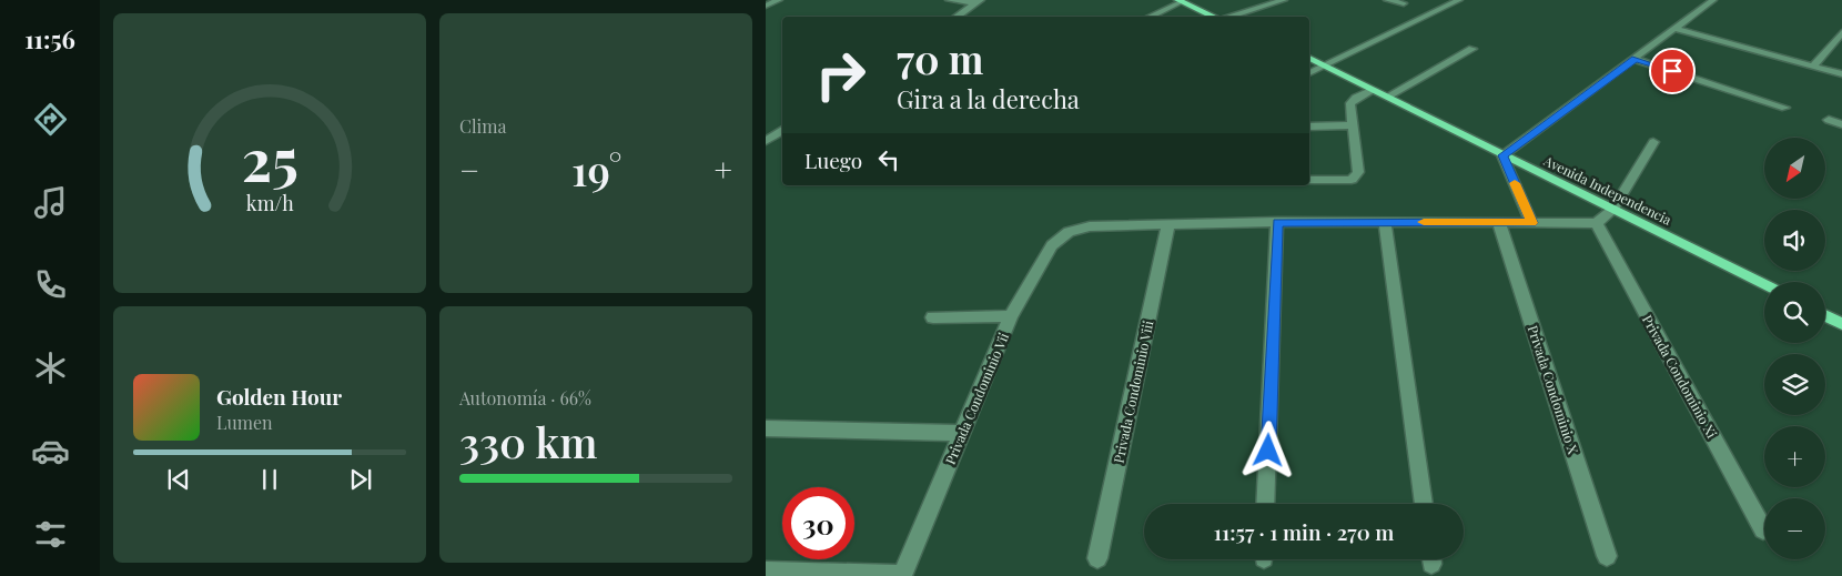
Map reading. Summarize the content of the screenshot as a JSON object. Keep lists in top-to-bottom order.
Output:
{
  "streets": {
    "main road": ["Avenida Independencia"],
    "street": [
      "Privada Condominio Xi",
      "Privada Condominio X",
      "Privada Condominio Viii",
      "Privada Condominio Vii"
    ]
  },
  "crossings": [
    ["Privada Condominio Viii", "Privada Condominio Vii"]
  ],
  "north": "bottom left",
  "page": {
    "tabs": "11:56",
    "tile": [
      "Clima",
      ["Autonomía · 66%", "330 km"]
    ],
    "turn": ["70 m", "Gira a la derecha"],
    "then": "Luego",
    "map_buttons": ["+", "−"],
    "heat": ["−", "19°", "+"],
    "song": ["Golden Hour", "Lumen"],
    "limit": "30",
    "trip": "11:57 · 1 min · 270 m",
    "gauge": ["25", "km/h"]
  }
}
